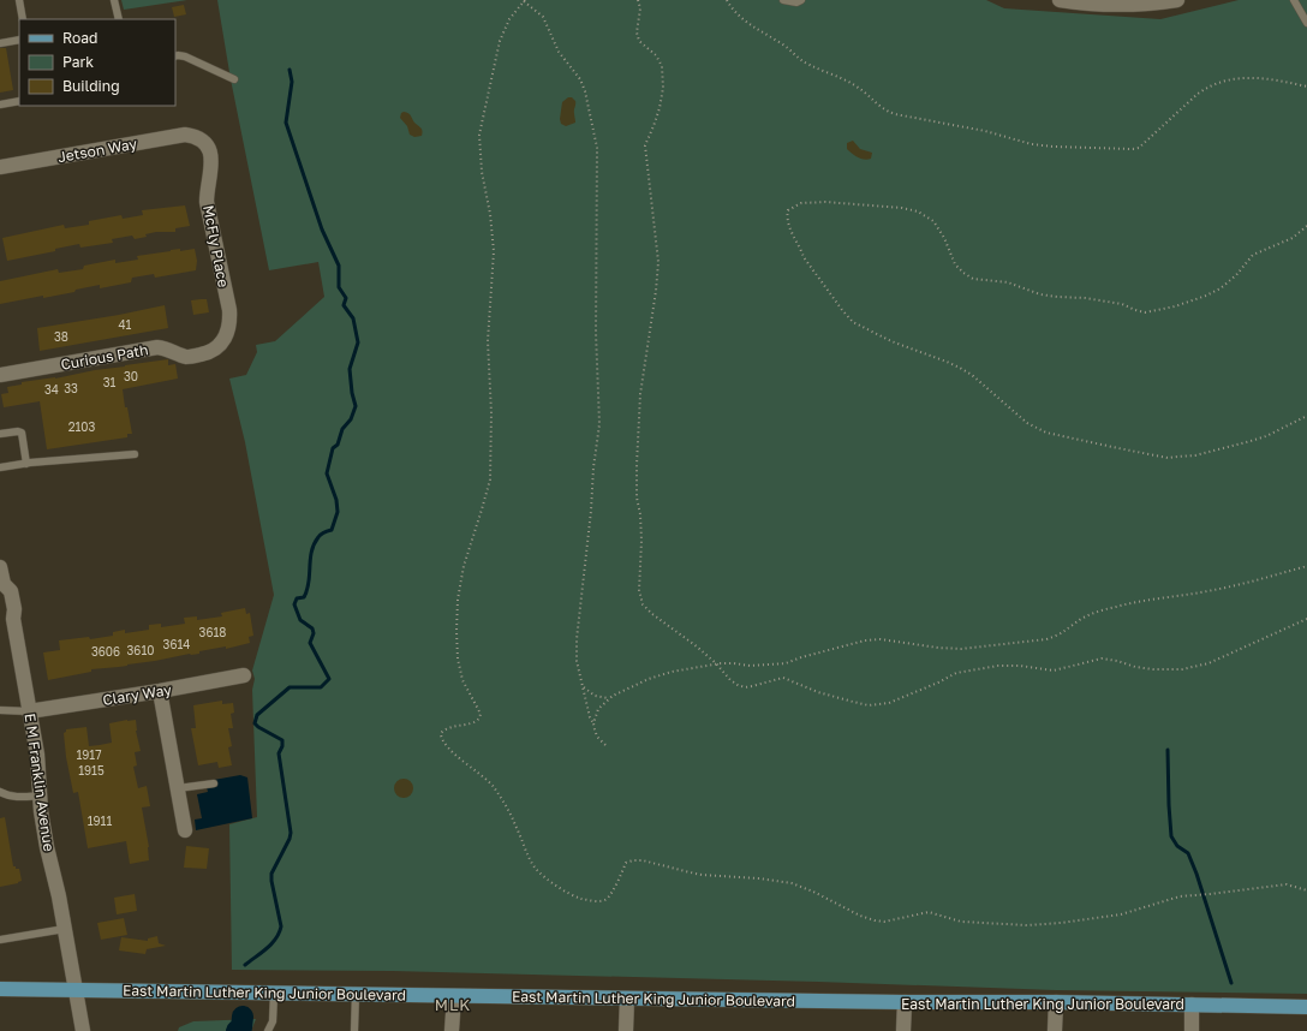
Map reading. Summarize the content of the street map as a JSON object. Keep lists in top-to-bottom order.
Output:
{
  "streets": {
    "main road": ["East Martin Luther King Junior Boulevard"],
    "street": [
      "Jetson Way",
      "McFly Place",
      "Curious Path",
      "Clary Way",
      "E M Franklin Avenue"
    ]
  },
  "crossings": [
    ["Jetson Way", "McFly Place"],
    ["McFly Place", "Curious Path"],
    ["Clary Way", "E M Franklin Avenue"],
    ["E M Franklin Avenue", "East Martin Luther King Junior Boulevard"]
  ],
  "districts": ["MLK"],
  "house_numbers": [
    "41",
    "38",
    "30",
    "31",
    "33",
    "34",
    "2103",
    "3618",
    "3614",
    "3610",
    "3606",
    "1917",
    "1915",
    "1911"
  ],
  "legend": ["Road", "Park", "Building"]
}
